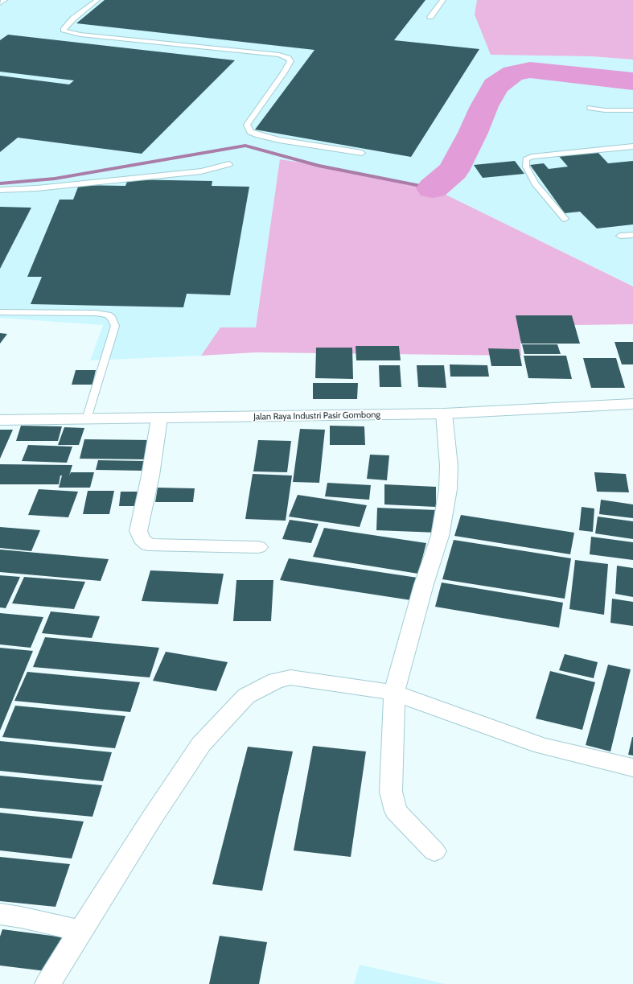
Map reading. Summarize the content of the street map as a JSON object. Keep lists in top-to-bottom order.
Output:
{
  "streets": {
    "street": ["Jalan Raya Industri Pasir Gombong"]
  }
}
